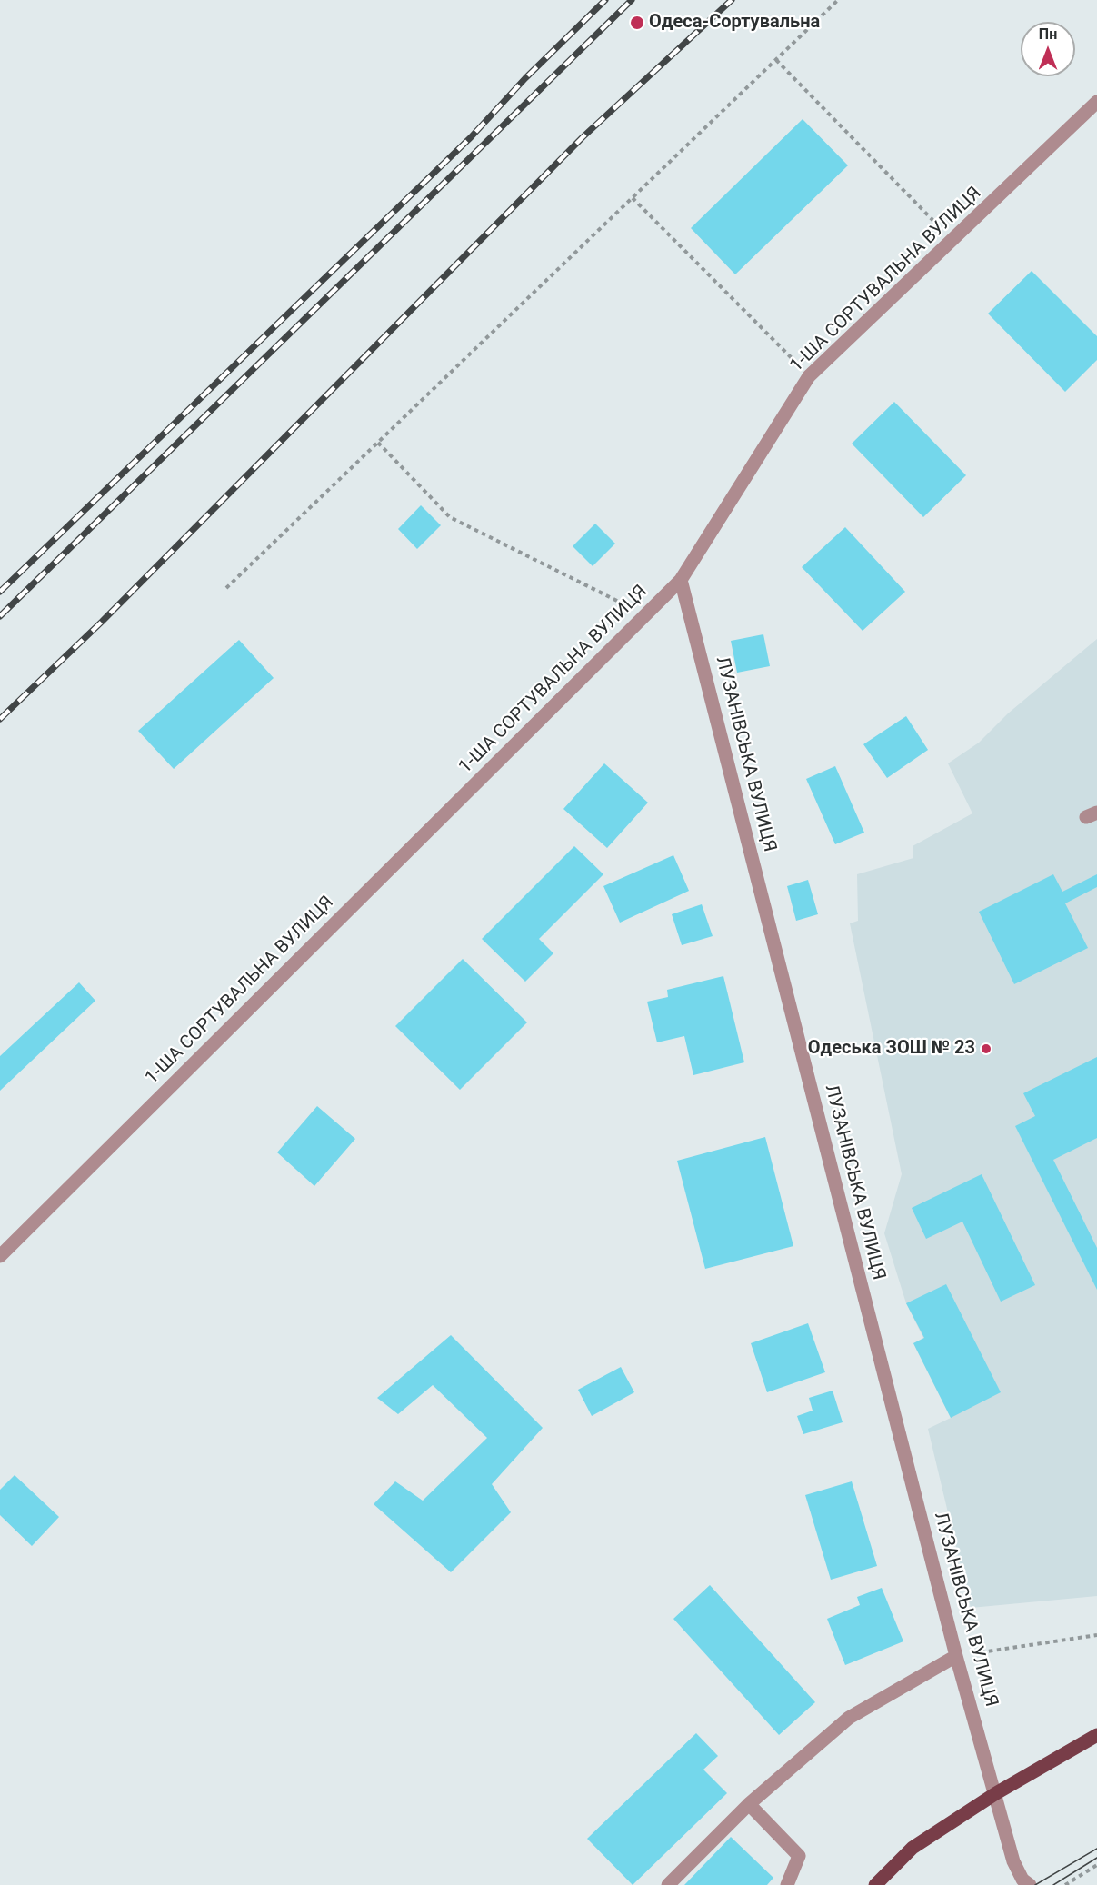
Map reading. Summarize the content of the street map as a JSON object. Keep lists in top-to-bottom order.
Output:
{
  "streets": {
    "street": ["1-ША СОРТУВАЛЬНА ВУЛИЦЯ", "ЛУЗАНІВСЬКА ВУЛИЦЯ"]
  },
  "crossings": [
    ["1-ША СОРТУВАЛЬНА ВУЛИЦЯ", "ЛУЗАНІВСЬКА ВУЛИЦЯ"]
  ],
  "places": ["Одеса-Сортувальна", "Одеська ЗОШ № 23"],
  "north": "top"
}
